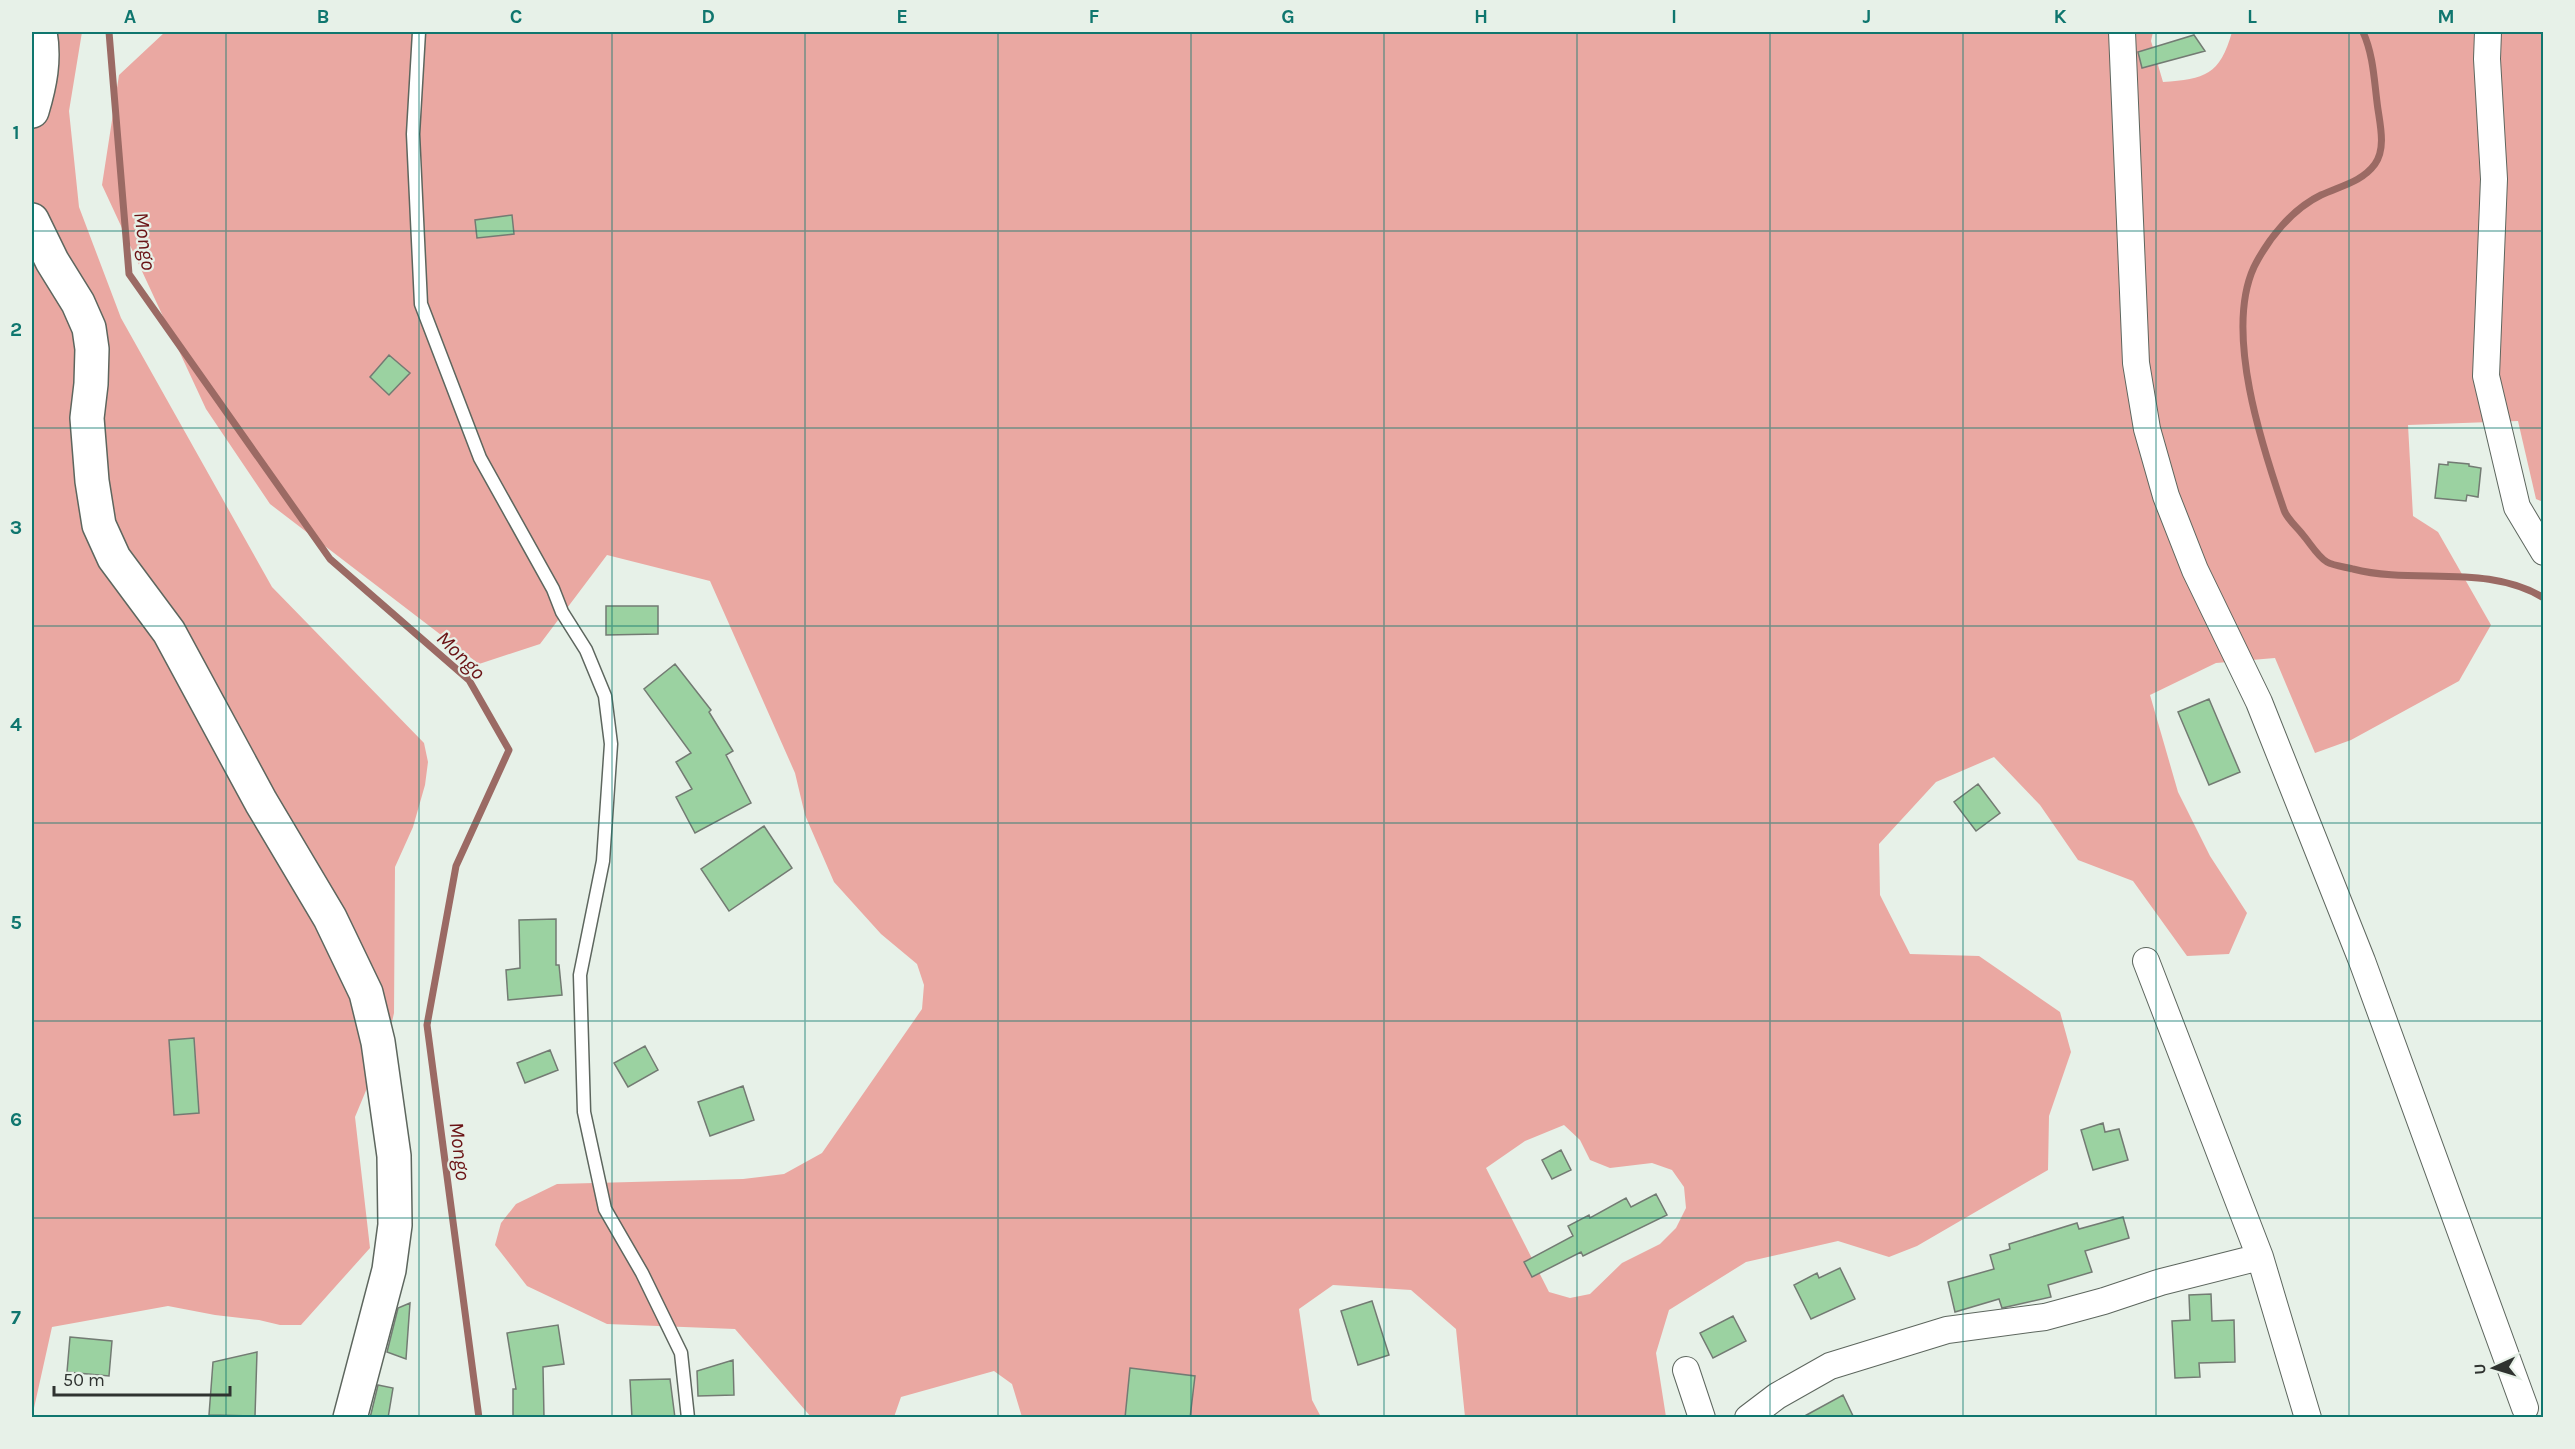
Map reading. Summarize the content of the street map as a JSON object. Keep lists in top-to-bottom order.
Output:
{
  "water": ["Mongo"],
  "scale_bar": "50 m",
  "north": "left",
  "grid": {
    "columns": [
      "A",
      "B",
      "C",
      "D",
      "E",
      "F",
      "G",
      "H",
      "I",
      "J",
      "K",
      "L",
      "M"
    ],
    "rows": [
      "1",
      "2",
      "3",
      "4",
      "5",
      "6",
      "7"
    ]
  }
}
